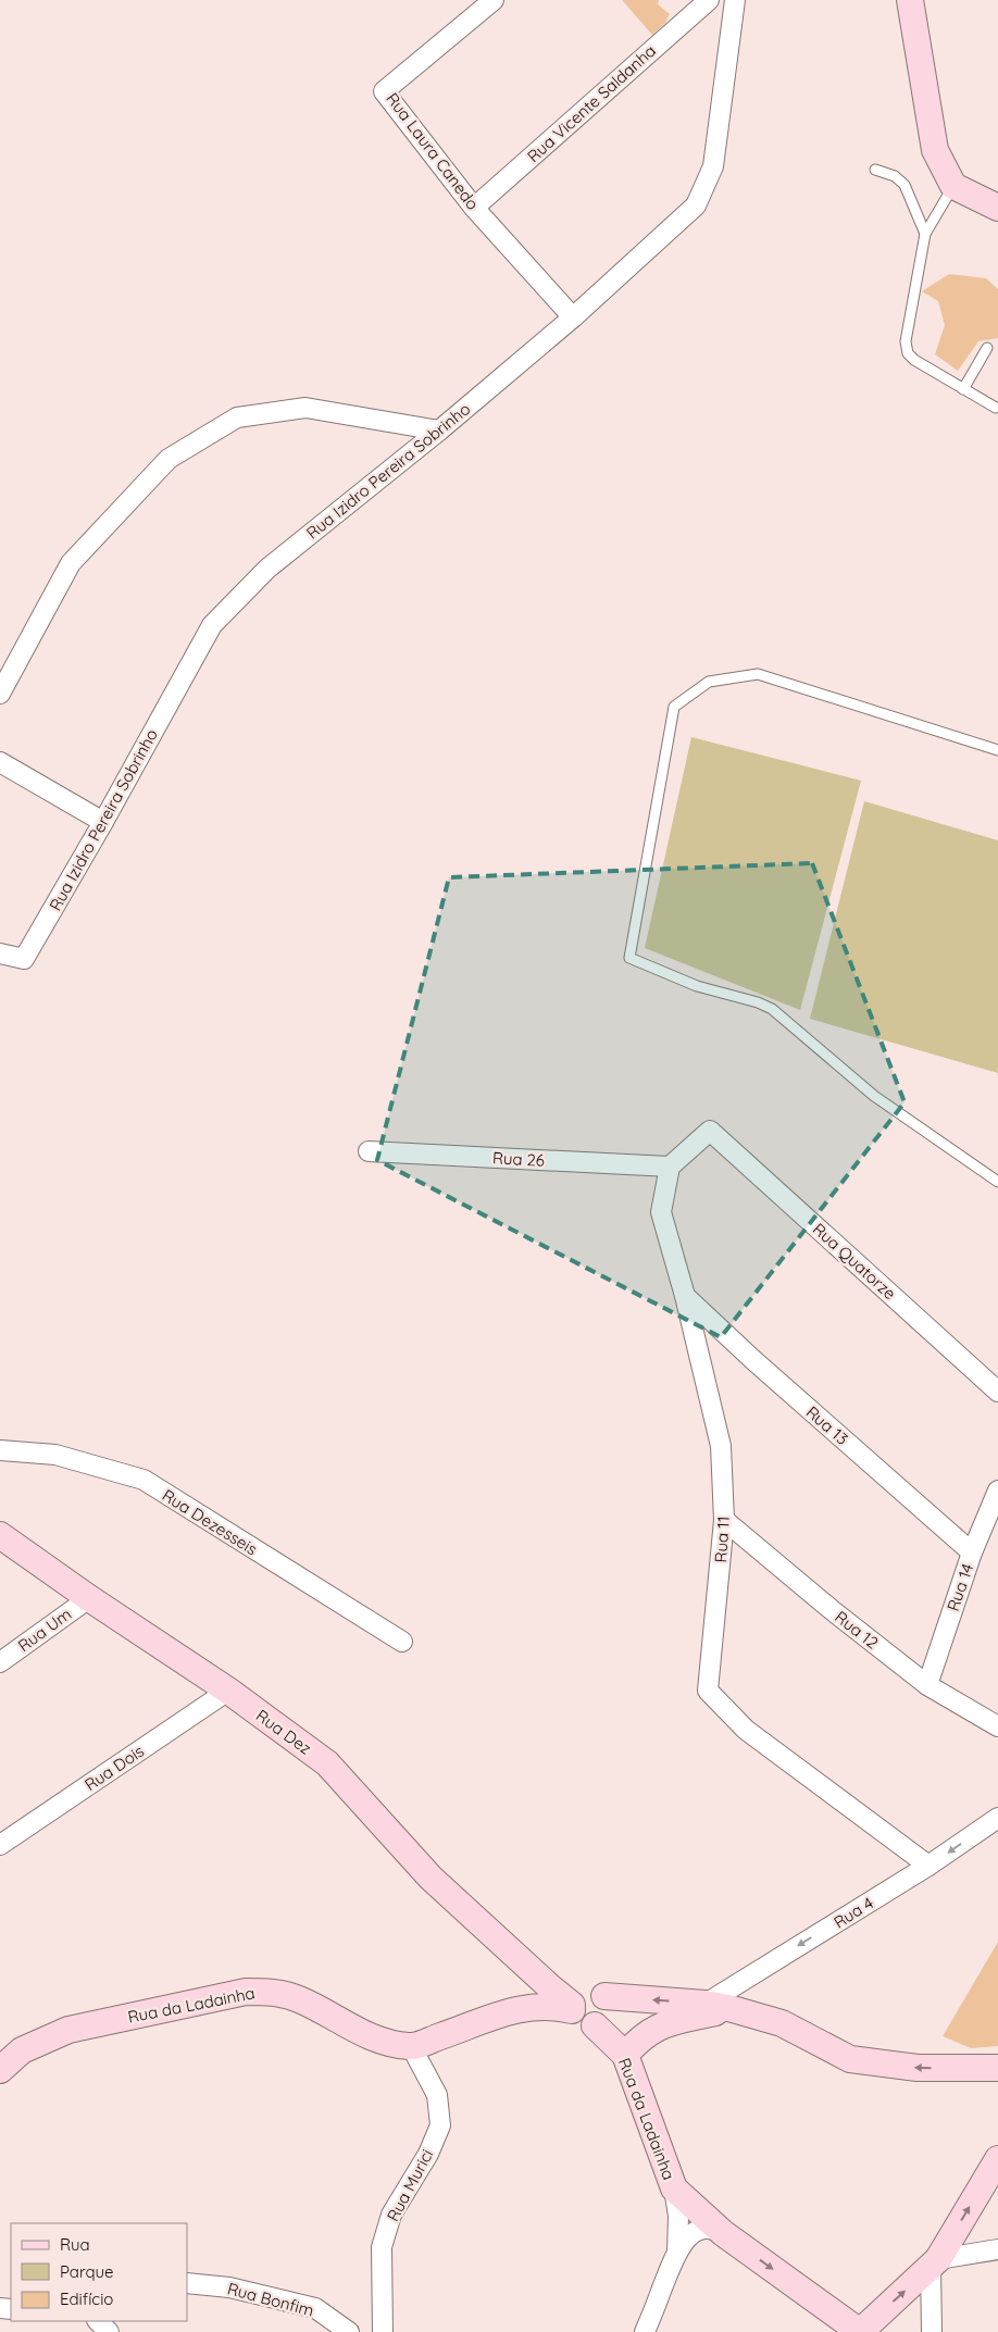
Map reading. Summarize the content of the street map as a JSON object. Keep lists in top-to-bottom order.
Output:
{
  "streets": {
    "street": [
      "Rua Vicente Saldanha",
      "Rua Laura Canedo",
      "Rua Izidro Pereira Sobrinho",
      "Rua 26",
      "Rua Quatorze",
      "Rua 13",
      "Rua Dezesseis",
      "Rua 11",
      "Rua 14",
      "Rua Um",
      "Rua 12",
      "Rua Dez",
      "Rua Dois",
      "Rua 4",
      "Rua da Ladainha",
      "Rua Murici",
      "Rua Bonfim"
    ]
  },
  "crossings": [
    ["Rua Vicente Saldanha", "Rua Laura Canedo"],
    ["Rua Laura Canedo", "Rua Izidro Pereira Sobrinho"],
    ["Rua 26", "Rua Quatorze"],
    ["Rua 26", "Rua 11"],
    ["Rua Quatorze", "Rua 11"],
    ["Rua 13", "Rua 11"],
    ["Rua 13", "Rua 14"],
    ["Rua 11", "Rua 12"],
    ["Rua 11", "Rua 4"],
    ["Rua 14", "Rua 12"],
    ["Rua Um", "Rua Dez"],
    ["Rua Dez", "Rua Dois"],
    ["Rua Dez", "Rua da Ladainha"],
    ["Rua da Ladainha", "Rua Murici"]
  ],
  "one_way": ["Rua 4"],
  "legend": ["Rua", "Parque", "Edifício"]
}
